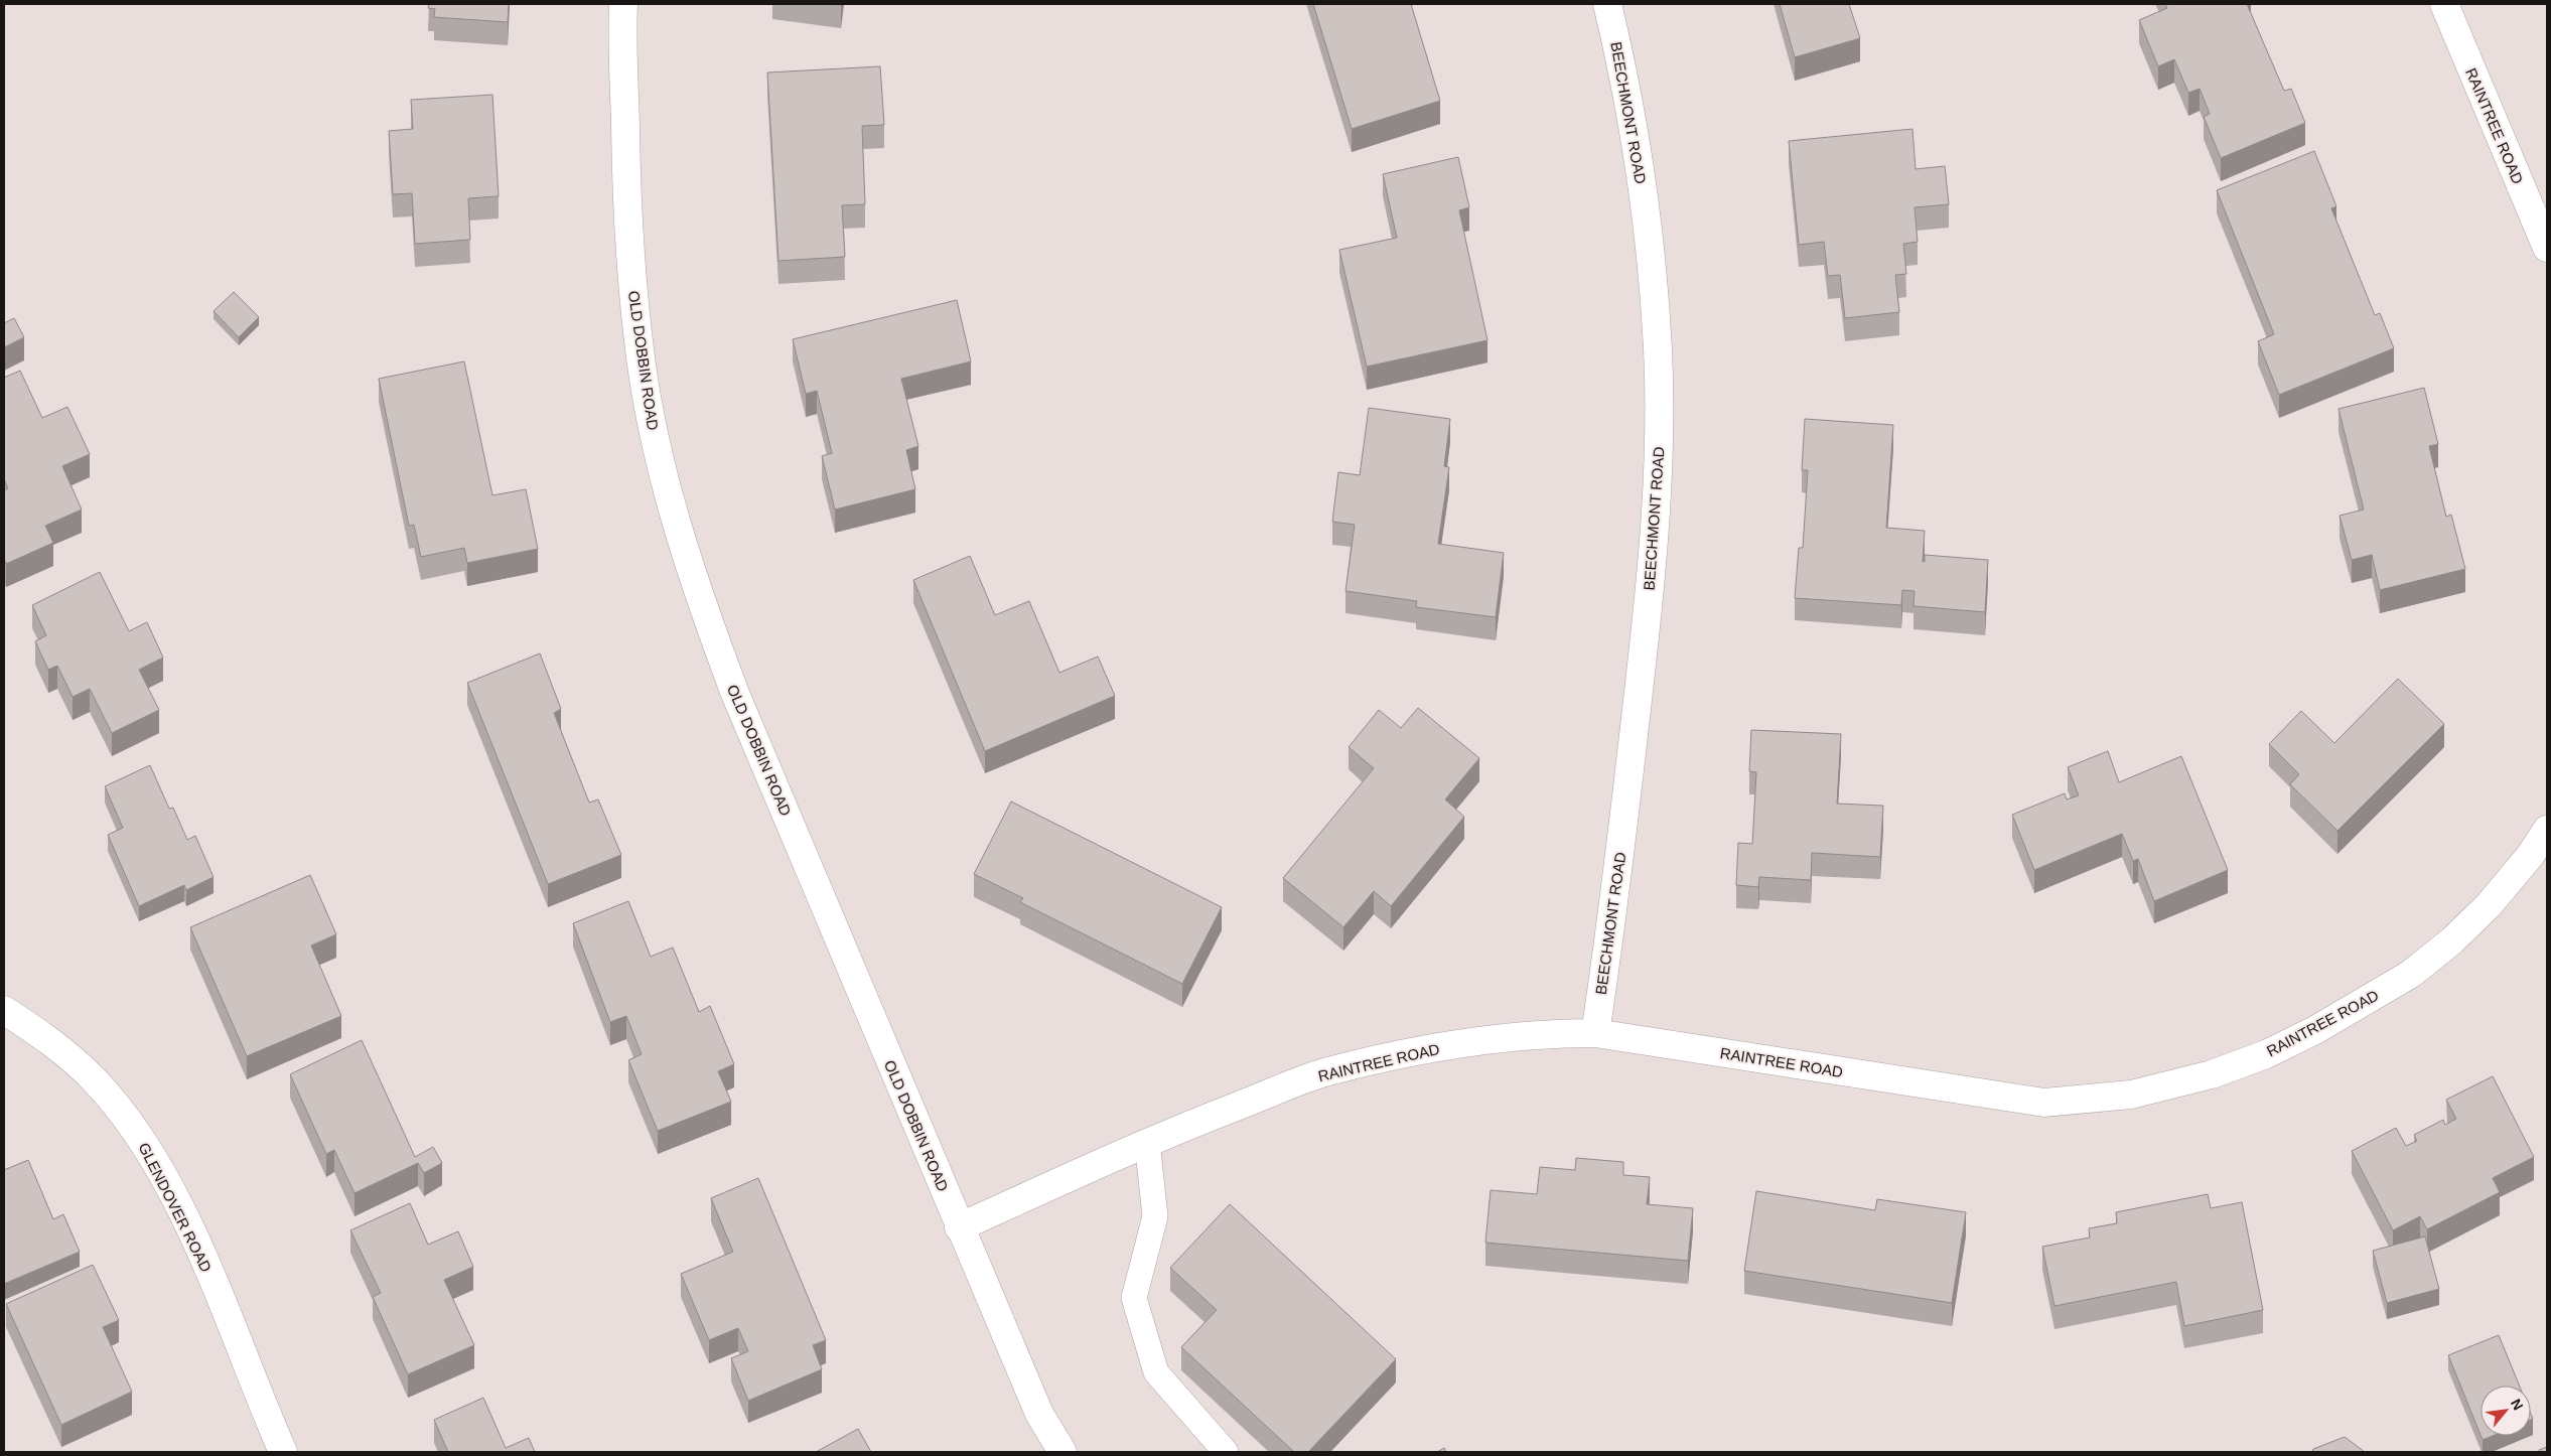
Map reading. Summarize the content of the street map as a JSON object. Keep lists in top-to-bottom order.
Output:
{
  "streets": {
    "street": [
      "BEECHMONT ROAD",
      "RAINTREE ROAD",
      "OLD DOBBIN ROAD",
      "GLENDOVER ROAD"
    ]
  },
  "crossings": [
    ["BEECHMONT ROAD", "RAINTREE ROAD"],
    ["RAINTREE ROAD", "OLD DOBBIN ROAD"]
  ],
  "north": "top right"
}
